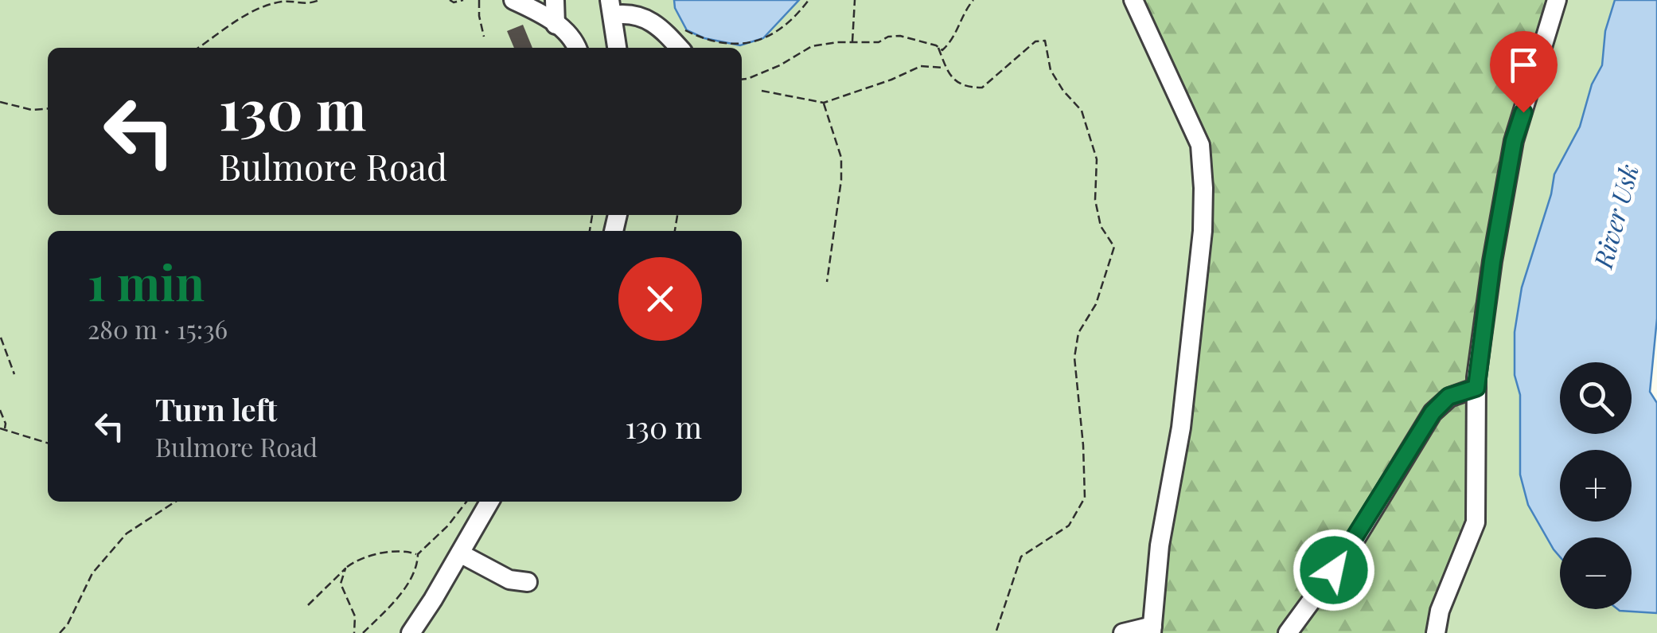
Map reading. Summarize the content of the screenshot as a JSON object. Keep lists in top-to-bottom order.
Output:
{
  "water": ["River Usk"],
  "page": {
    "turn": ["130 m", "Bulmore Road"],
    "heading": ["1 min", "280 m · 15:36"],
    "map_buttons": ["+", "−"],
    "list": [
      {
        "name": "Turn left",
        "note": "Bulmore Road",
        "value": "130 m"
      }
    ]
  }
}
